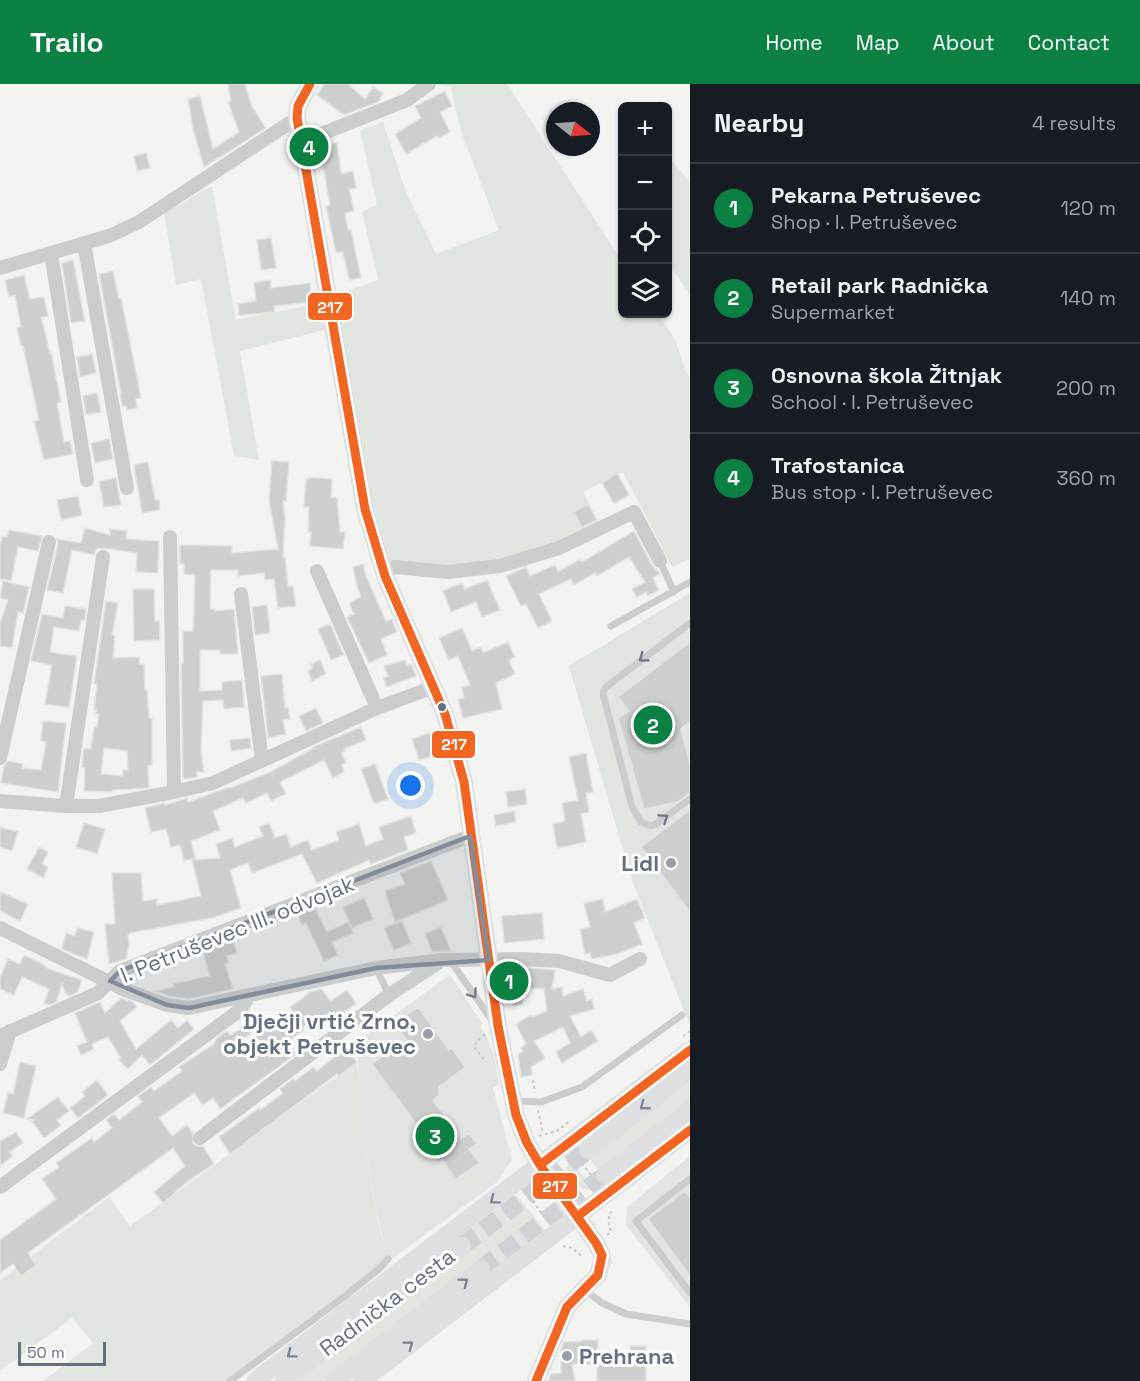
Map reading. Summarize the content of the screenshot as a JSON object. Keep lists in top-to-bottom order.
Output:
{
  "streets": {
    "main road": ["Radnička cesta"],
    "street": ["I. Petruševec III. odvojak"]
  },
  "places": ["Lidl", "Dječji vrtić Zrno, objekt Petruševec", "Prehrana"],
  "lines": ["transit line 217"],
  "scale_bar": "50 m",
  "north": "right",
  "page": {
    "header": "Trailo",
    "nav": [
      "Home",
      "Map",
      "About",
      "Contact"
    ],
    "heading": ["Nearby", "4 results"],
    "map_buttons": ["+", "−"],
    "pins": [
      "4",
      "2",
      "1",
      "3"
    ],
    "list": [
      {
        "mark": "1",
        "name": "Pekarna Petruševec",
        "note": "Shop · I. Petruševec",
        "value": "120 m"
      },
      {
        "mark": "2",
        "name": "Retail park Radnička",
        "note": "Supermarket",
        "value": "140 m"
      },
      {
        "mark": "3",
        "name": "Osnovna škola Žitnjak",
        "note": "School · I. Petruševec",
        "value": "200 m"
      },
      {
        "mark": "4",
        "name": "Trafostanica",
        "note": "Bus stop · I. Petruševec",
        "value": "360 m"
      }
    ],
    "scale": "50 m"
  }
}
